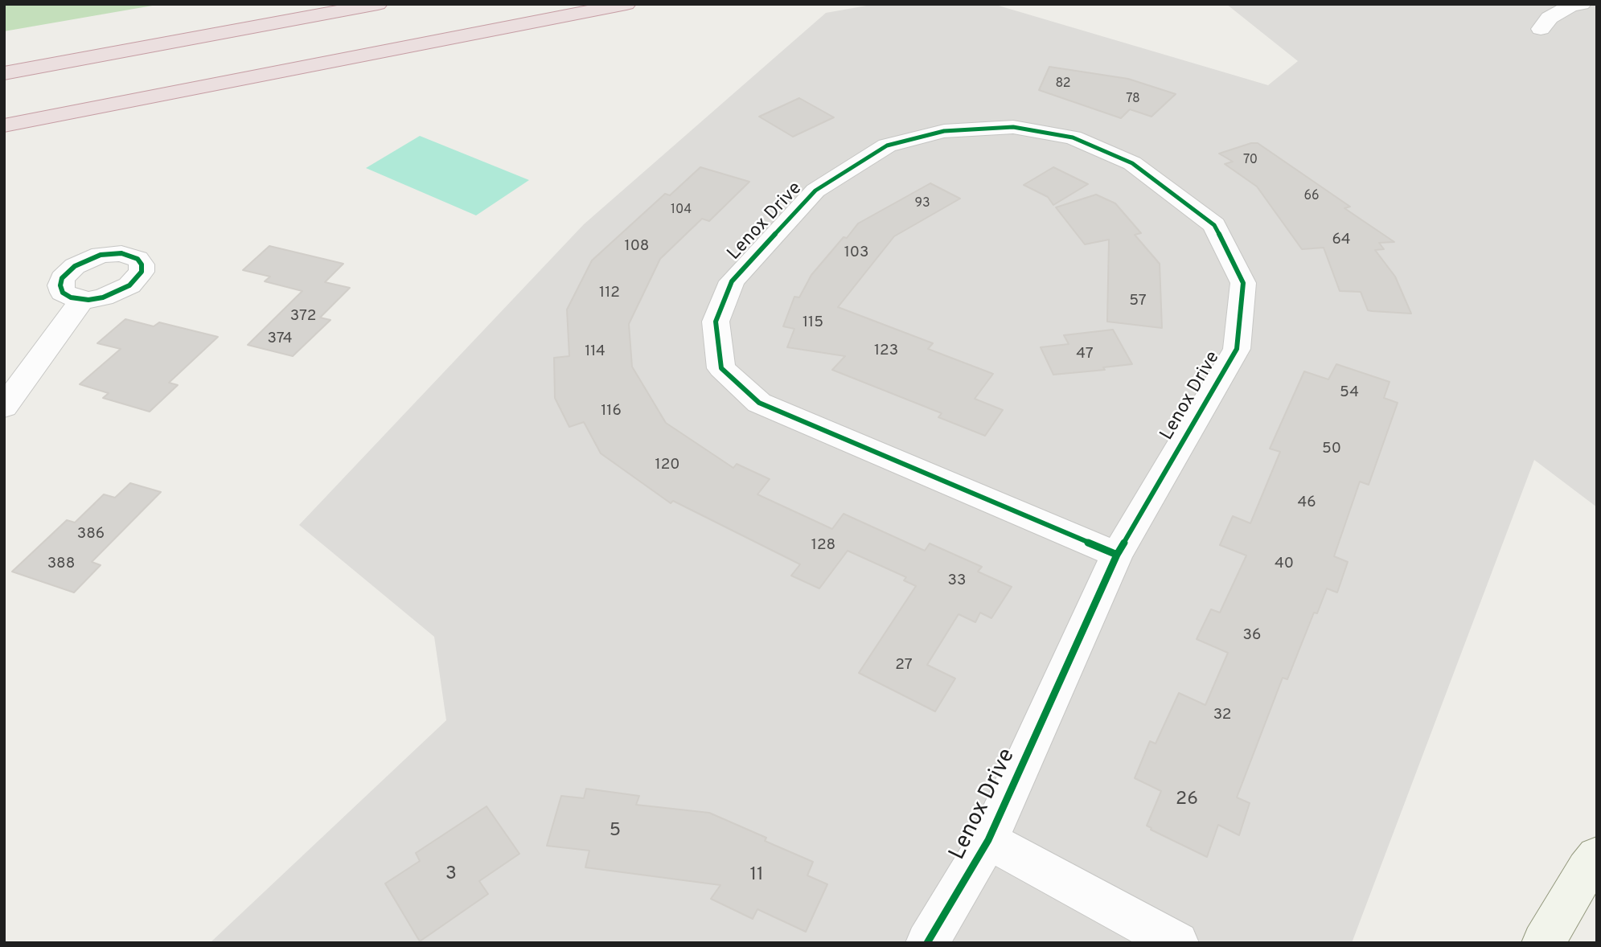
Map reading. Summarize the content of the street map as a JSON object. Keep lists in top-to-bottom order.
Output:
{
  "streets": {
    "street": ["Lenox Drive"]
  },
  "house_numbers": [
    "82",
    "78",
    "70",
    "66",
    "93",
    "104",
    "64",
    "108",
    "103",
    "112",
    "57",
    "372",
    "115",
    "374",
    "123",
    "114",
    "47",
    "54",
    "116",
    "50",
    "120",
    "46",
    "386",
    "128",
    "388",
    "40",
    "33",
    "36",
    "27",
    "32",
    "26",
    "5",
    "3",
    "11"
  ]
}
